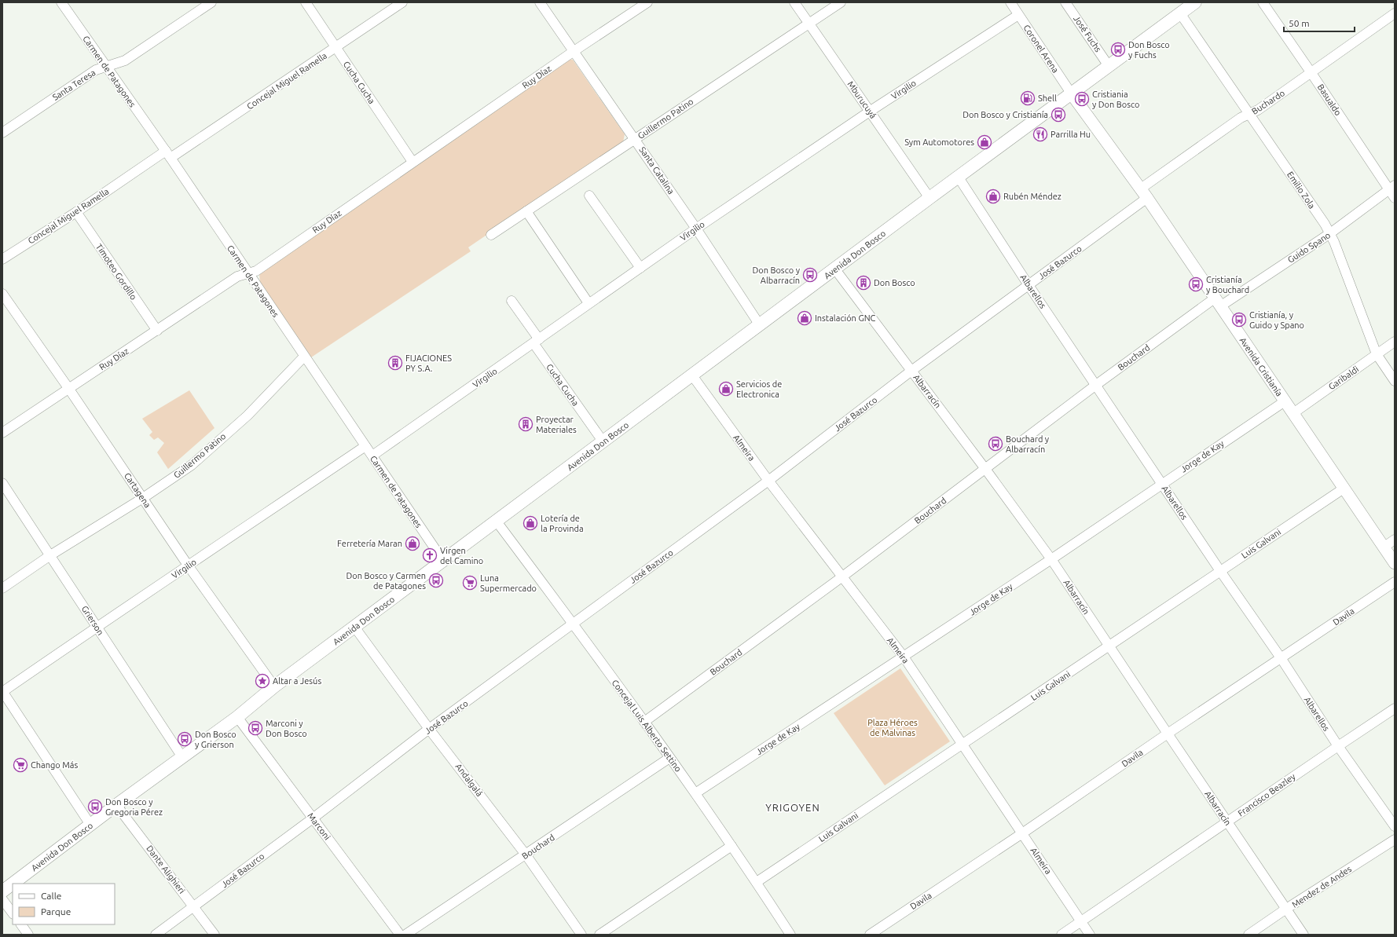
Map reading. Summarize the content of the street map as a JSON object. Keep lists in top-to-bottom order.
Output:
{
  "streets": {
    "main road": ["Avenida Don Bosco"],
    "street": [
      "José Fuchs",
      "Coronel Arena",
      "Carmen de Patagones",
      "Ruy Díaz",
      "Concejal Miguel Ramella",
      "Cucha Cucha",
      "Santa Teresa",
      "Virgilio",
      "Mburucuyá",
      "Basualdo",
      "Buchardo",
      "Guillermo Patino",
      "Santa Catalina",
      "Emilio Zola",
      "Guido Spano",
      "José Bazurco",
      "Timoteo Gordillo",
      "Albarellos",
      "Bouchard",
      "Avenida Cristianía",
      "Garibaldi",
      "Albarracín",
      "Almeira",
      "Jorge de Kay",
      "Cartagena",
      "Luis Galvani",
      "Davila",
      "Grierson",
      "Concejal Luis Alberto Settino",
      "Andalgalá",
      "Francisco Beazley",
      "Marconi",
      "Dante Alighieri",
      "Mendez de Andes"
    ]
  },
  "crossings": [
    ["José Fuchs", "Avenida Don Bosco"],
    ["Coronel Arena", "Virgilio"],
    ["Coronel Arena", "Avenida Don Bosco"],
    ["Coronel Arena", "Avenida Cristianía"],
    ["Carmen de Patagones", "Ruy Díaz"],
    ["Carmen de Patagones", "Concejal Miguel Ramella"],
    ["Carmen de Patagones", "Santa Teresa"],
    ["Carmen de Patagones", "Virgilio"],
    ["Carmen de Patagones", "Guillermo Patino"],
    ["Carmen de Patagones", "Avenida Don Bosco"],
    ["Ruy Díaz", "Cucha Cucha"],
    ["Ruy Díaz", "Santa Catalina"],
    ["Ruy Díaz", "Timoteo Gordillo"],
    ["Ruy Díaz", "Cartagena"],
    ["Concejal Miguel Ramella", "Cucha Cucha"],
    ["Concejal Miguel Ramella", "Timoteo Gordillo"],
    ["Cucha Cucha", "Virgilio"],
    ["Cucha Cucha", "Avenida Don Bosco"],
    ["Virgilio", "Mburucuyá"],
    ["Virgilio", "Santa Catalina"],
    ["Virgilio", "Cartagena"],
    ["Virgilio", "Grierson"],
    ["Mburucuyá", "Guillermo Patino"],
    ["Mburucuyá", "Avenida Don Bosco"],
    ["Basualdo", "Buchardo"],
    ["Basualdo", "Guido Spano"],
    ["Buchardo", "Emilio Zola"],
    ["Buchardo", "José Bazurco"],
    ["Buchardo", "Avenida Cristianía"],
    ["Guillermo Patino", "Santa Catalina"],
    ["Guillermo Patino", "Cartagena"],
    ["Guillermo Patino", "Grierson"],
    ["Santa Catalina", "Avenida Don Bosco"],
    ["Emilio Zola", "Guido Spano"],
    ["Emilio Zola", "Avenida Don Bosco"],
    ["Emilio Zola", "Garibaldi"],
    ["Guido Spano", "Bouchard"],
    ["Guido Spano", "Avenida Cristianía"],
    ["Avenida Don Bosco", "Albarellos"],
    ["Avenida Don Bosco", "Avenida Cristianía"],
    ["Avenida Don Bosco", "Albarracín"],
    ["Avenida Don Bosco", "Almeira"],
    ["Avenida Don Bosco", "Cartagena"],
    ["Avenida Don Bosco", "Grierson"],
    ["Avenida Don Bosco", "Concejal Luis Alberto Settino"],
    ["Avenida Don Bosco", "Andalgalá"],
    ["Avenida Don Bosco", "Marconi"],
    ["Avenida Don Bosco", "Dante Alighieri"],
    ["José Bazurco", "Albarellos"],
    ["José Bazurco", "Avenida Cristianía"],
    ["José Bazurco", "Albarracín"],
    ["José Bazurco", "Almeira"],
    ["José Bazurco", "Concejal Luis Alberto Settino"],
    ["José Bazurco", "Andalgalá"],
    ["José Bazurco", "Marconi"],
    ["José Bazurco", "Dante Alighieri"],
    ["Albarellos", "Bouchard"],
    ["Albarellos", "Jorge de Kay"],
    ["Albarellos", "Luis Galvani"],
    ["Albarellos", "Davila"],
    ["Albarellos", "Francisco Beazley"],
    ["Bouchard", "Avenida Cristianía"],
    ["Bouchard", "Albarracín"],
    ["Bouchard", "Almeira"],
    ["Bouchard", "Concejal Luis Alberto Settino"],
    ["Bouchard", "Andalgalá"],
    ["Avenida Cristianía", "Garibaldi"],
    ["Avenida Cristianía", "Jorge de Kay"],
    ["Avenida Cristianía", "Luis Galvani"],
    ["Albarracín", "Jorge de Kay"],
    ["Albarracín", "Luis Galvani"],
    ["Albarracín", "Davila"],
    ["Albarracín", "Francisco Beazley"],
    ["Albarracín", "Mendez de Andes"],
    ["Almeira", "Jorge de Kay"],
    ["Almeira", "Luis Galvani"],
    ["Almeira", "Davila"],
    ["Almeira", "Francisco Beazley"],
    ["Jorge de Kay", "Concejal Luis Alberto Settino"],
    ["Luis Galvani", "Concejal Luis Alberto Settino"]
  ],
  "districts": ["YRIGOYEN"],
  "parks": ["Plaza Héroes de Malvinas"],
  "places": {
    "bus stop": [
      "Don Bosco y Fuchs",
      "Cristiania y Don Bosco",
      "Don Bosco y Cristianía",
      "Don Bosco y Albarracín",
      "Cristianía y Bouchard",
      "Cristianía, y Guido y Spano",
      "Bouchard y Albarracín",
      "Don Bosco y Carmen de Patagones",
      "Marconi y Don Bosco",
      "Don Bosco y Grierson",
      "Don Bosco y Gregoria Pérez"
    ],
    "fuel station": ["Shell"],
    "restaurant": ["Parrilla Hu"],
    "shop": [
      "Sym Automotores",
      "Rubén Méndez",
      "Instalación GNC",
      "Servicios de Electronica",
      "Lotería de la Provinda",
      "Ferretería Maran"
    ],
    "building": ["Don Bosco", "FIJACIONES PY S.A.", "Proyectar Materiales"],
    "church": ["Virgen del Camino"],
    "supermarket": ["Luna Supermercado", "Chango Más"],
    "place": ["Altar a Jesús"]
  },
  "legend": ["Calle", "Parque"],
  "scale_bar": "50 m"
}
